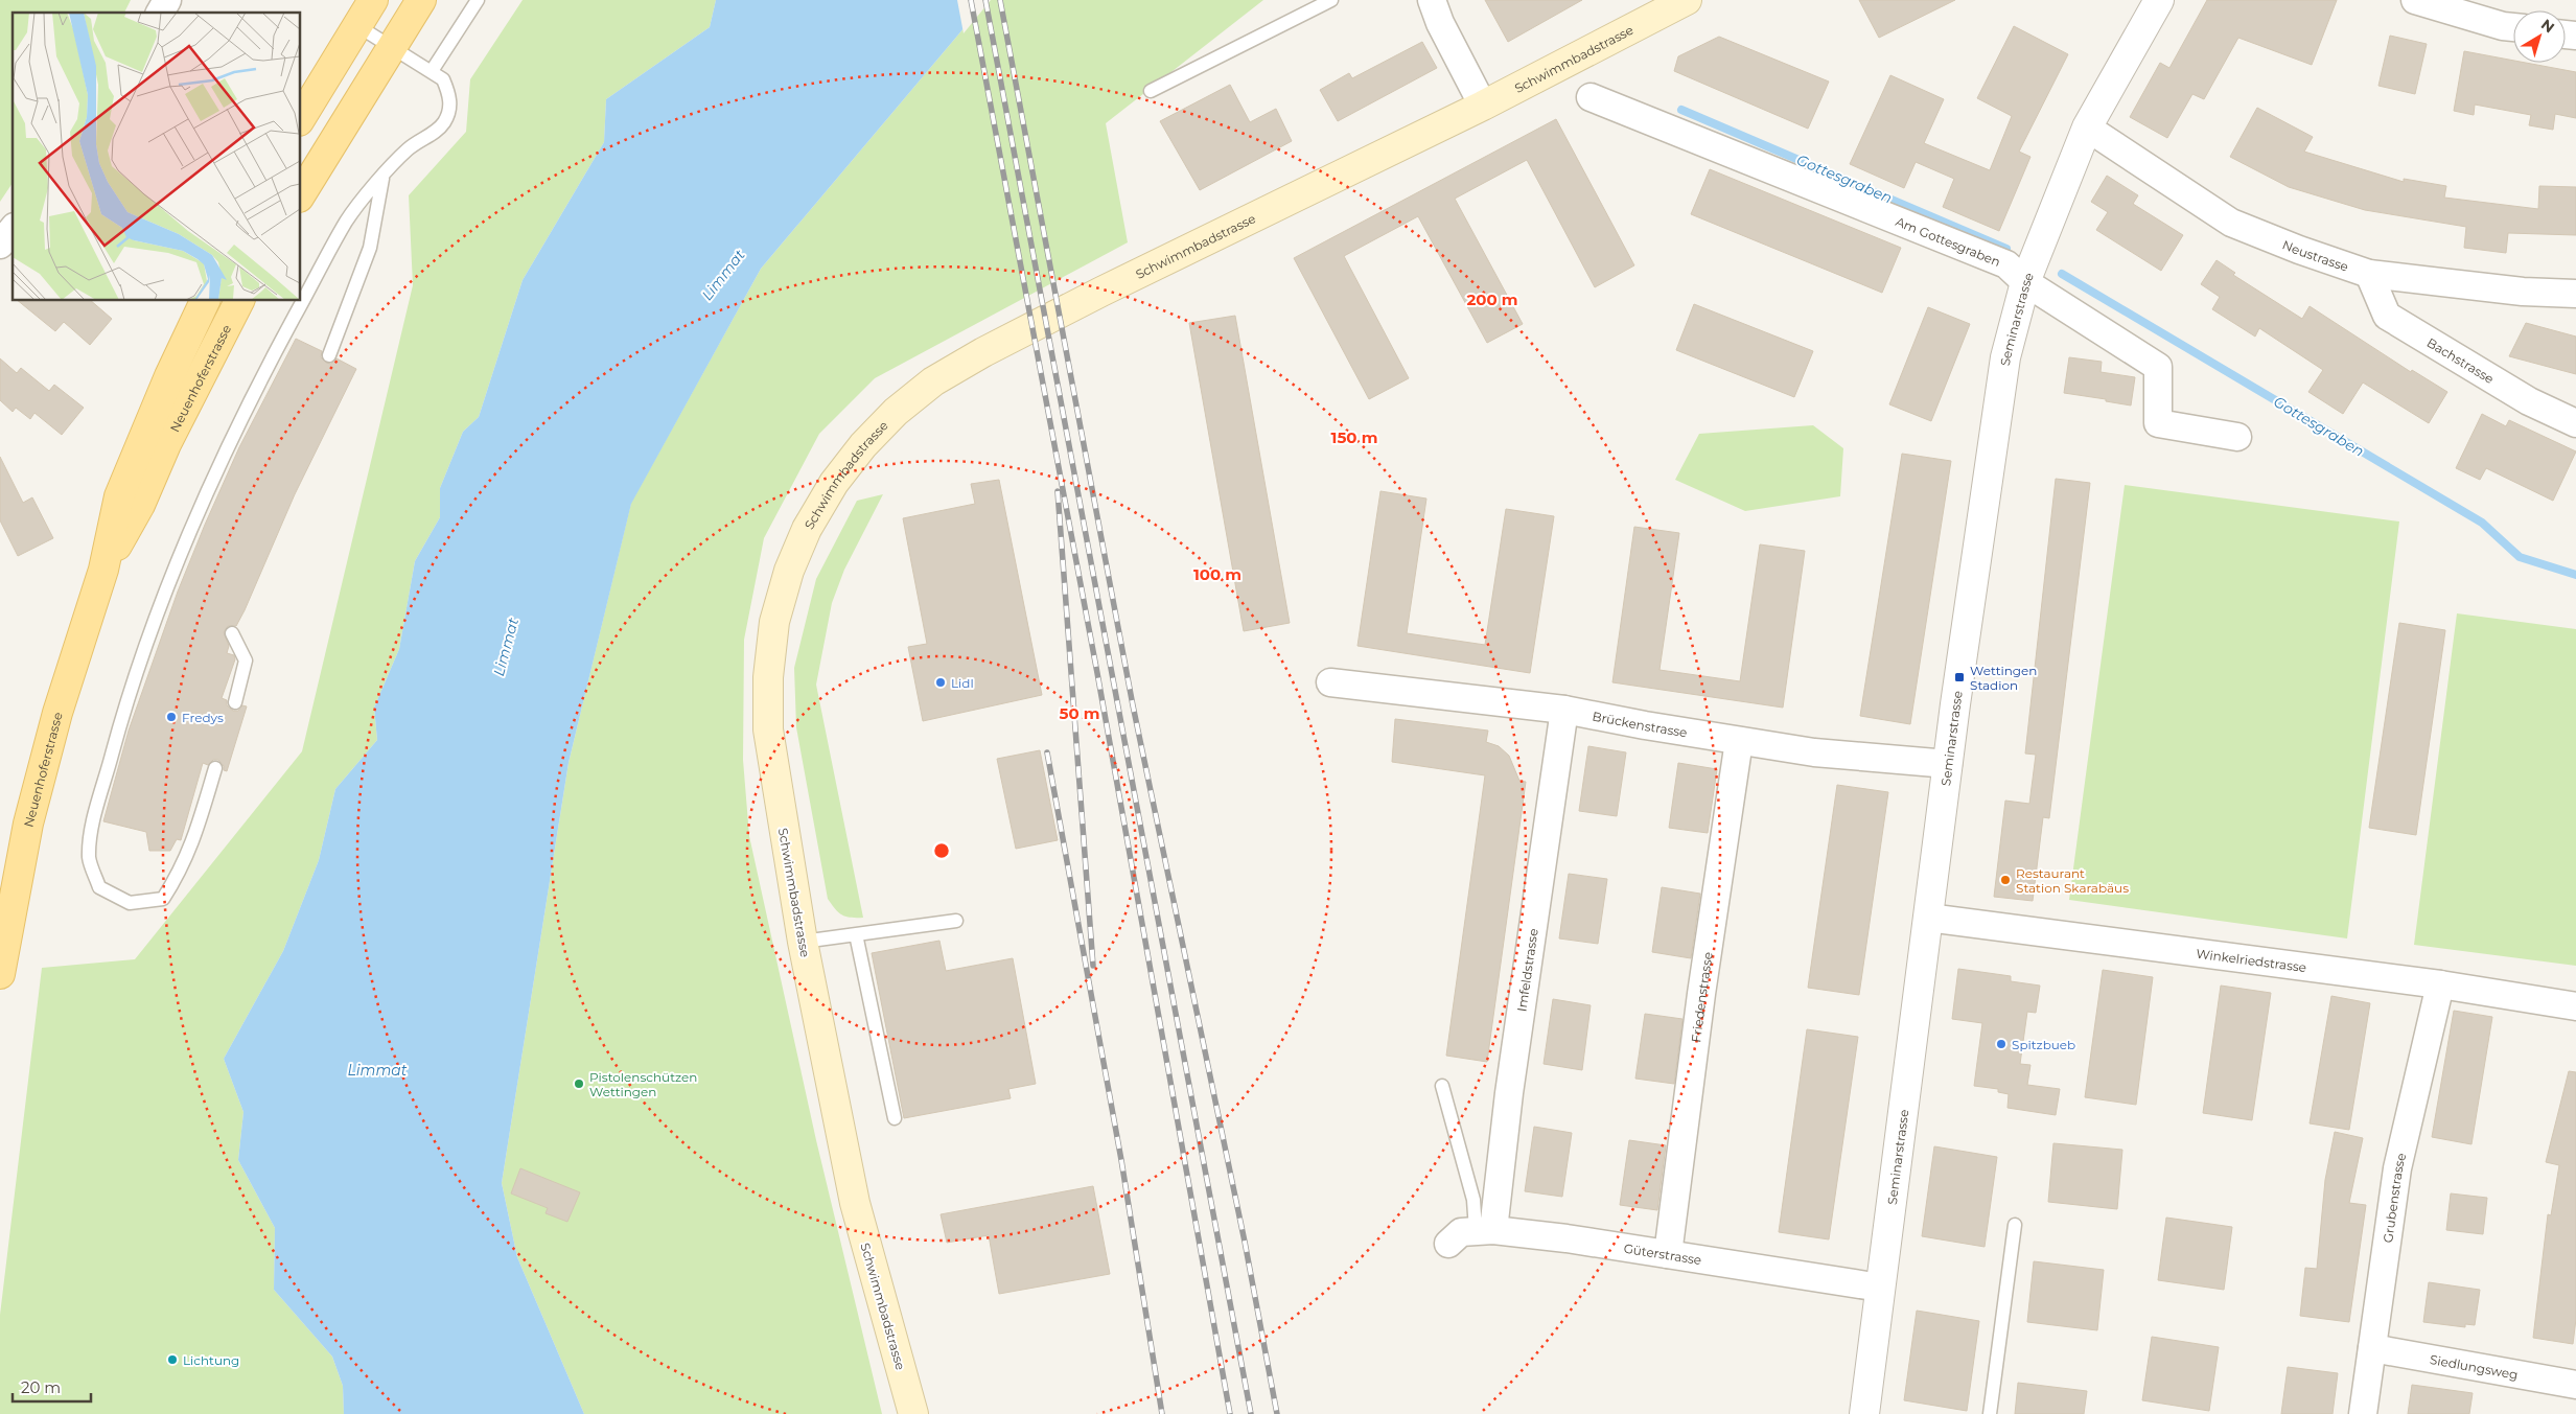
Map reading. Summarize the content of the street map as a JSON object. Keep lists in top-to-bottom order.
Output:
{
  "streets": {
    "main road": ["Schwimmbadstrasse", "Neuenhoferstrasse"],
    "street": [
      "Am Gottesgraben",
      "Neustrasse",
      "Seminarstrasse",
      "Bachstrasse",
      "Brückenstrasse",
      "Winkelriedstrasse",
      "Imfeldstrasse",
      "Friedenstrasse",
      "Grubenstrasse",
      "Güterstrasse",
      "Siedlungsweg"
    ]
  },
  "crossings": [
    ["Am Gottesgraben", "Seminarstrasse"],
    ["Neustrasse", "Seminarstrasse"],
    ["Neustrasse", "Bachstrasse"],
    ["Seminarstrasse", "Brückenstrasse"],
    ["Seminarstrasse", "Winkelriedstrasse"],
    ["Seminarstrasse", "Güterstrasse"],
    ["Brückenstrasse", "Imfeldstrasse"],
    ["Brückenstrasse", "Friedenstrasse"],
    ["Winkelriedstrasse", "Grubenstrasse"],
    ["Imfeldstrasse", "Güterstrasse"],
    ["Friedenstrasse", "Güterstrasse"],
    ["Grubenstrasse", "Siedlungsweg"]
  ],
  "water": ["Gottesgraben", "Limmat"],
  "places": {
    "transit": ["Wettingen Stadion"],
    "other": [
      "Lidl",
      "Fredys",
      "Restaurant Station Skarabäus",
      "Spitzbueb",
      "Pistolenschützen Wettingen",
      "Lichtung"
    ]
  },
  "scale_bar": "20 m",
  "north": "top right",
  "rings": [
    "200 m",
    "150 m",
    "100 m",
    "50 m"
  ]
}
